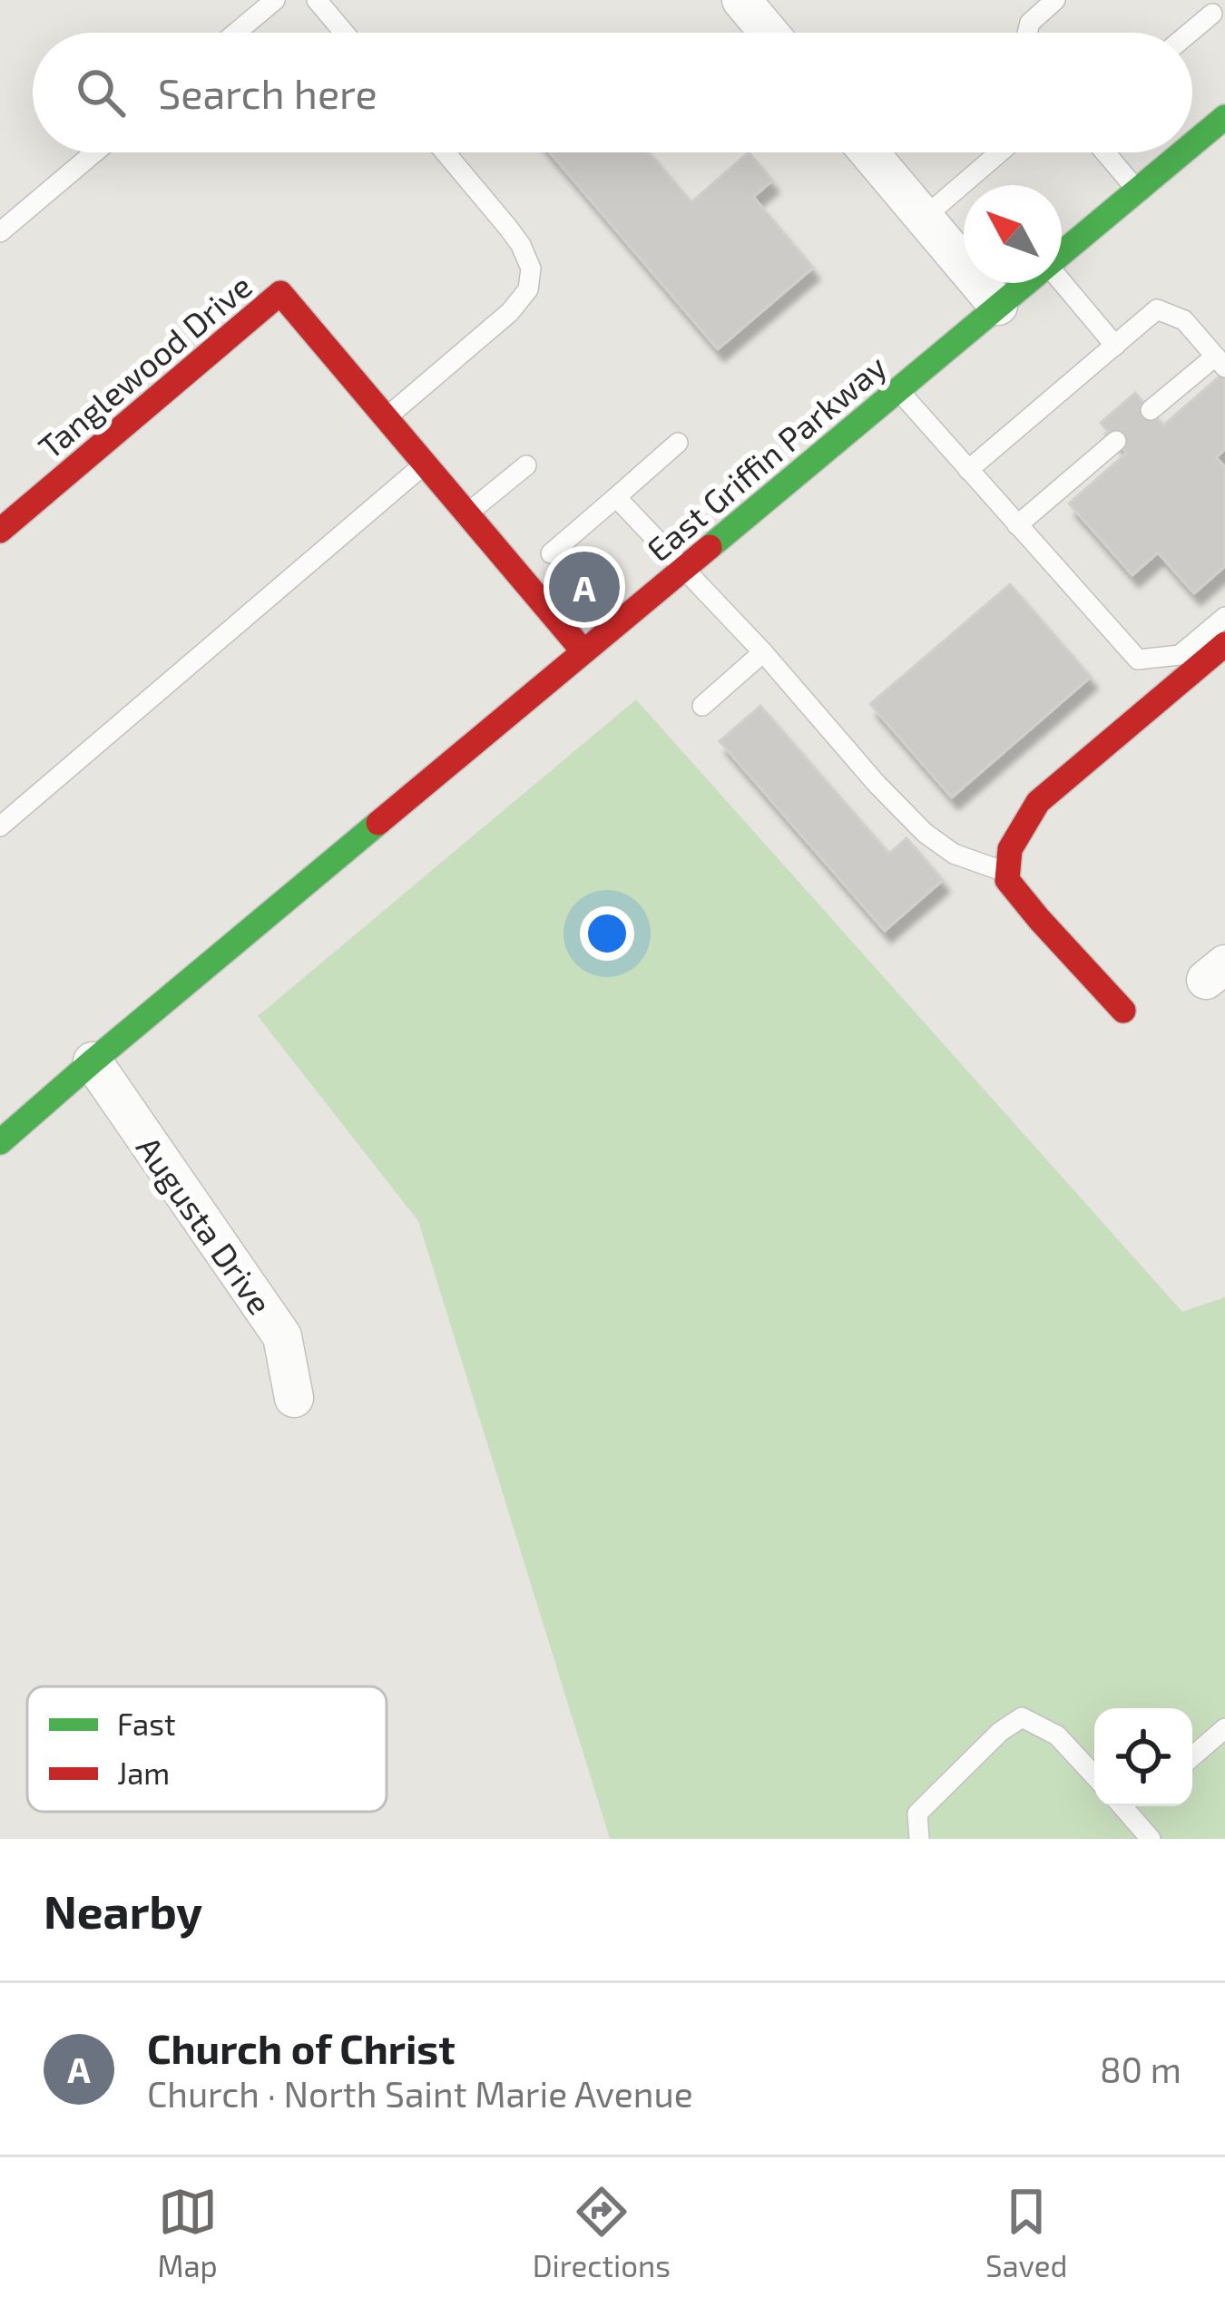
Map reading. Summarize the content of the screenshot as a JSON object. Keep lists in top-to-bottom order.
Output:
{
  "streets": {
    "main road": ["Tanglewood Drive", "East Griffin Parkway"],
    "street": ["Augusta Drive"]
  },
  "crossings": [
    ["East Griffin Parkway", "Augusta Drive"]
  ],
  "legend": ["Fast", "Jam"],
  "north": "top left",
  "page": {
    "search": "Search here",
    "pins": "A",
    "heading": "Nearby",
    "list": [
      {
        "mark": "A",
        "name": "Church of Christ",
        "note": "Church · North Saint Marie Avenue",
        "value": "80 m"
      }
    ],
    "nav": ["Map", "Directions", "Saved"]
  }
}
